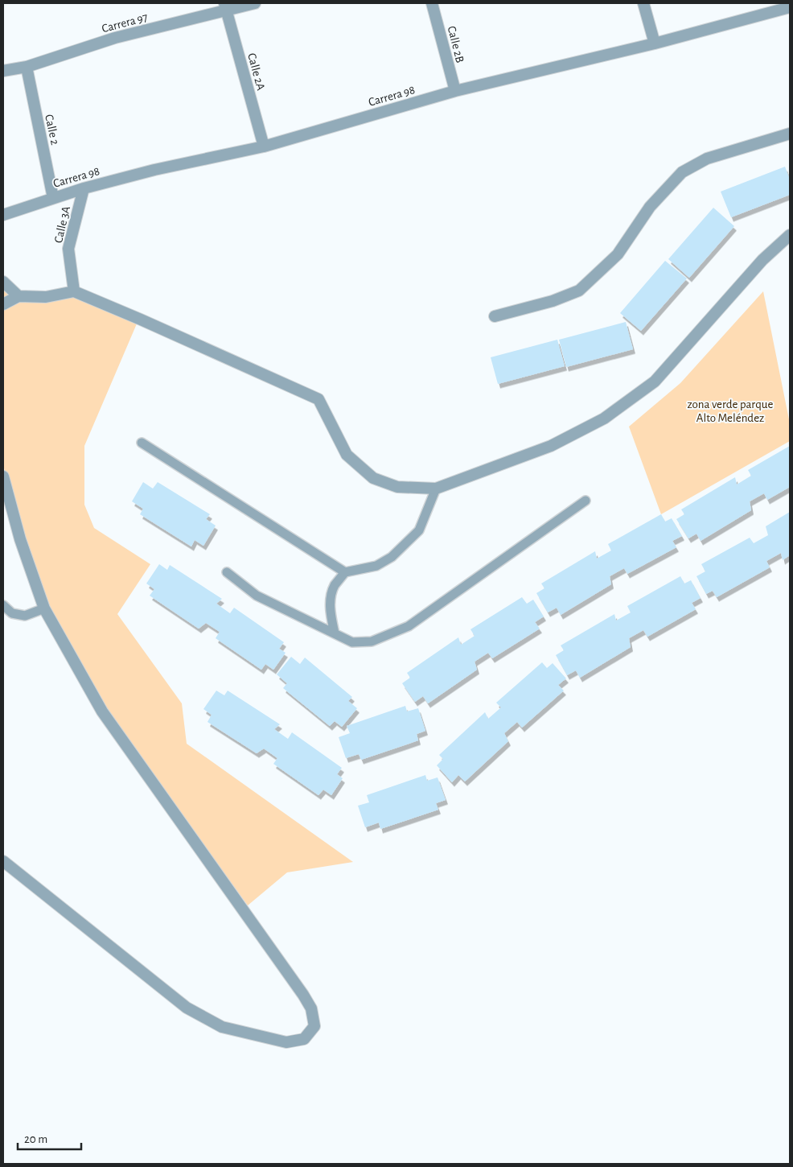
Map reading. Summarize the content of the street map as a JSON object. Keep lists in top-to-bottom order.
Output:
{
  "streets": {
    "street": [
      "Carrera 97",
      "Calle 2B",
      "Calle 2A",
      "Carrera 98",
      "Calle 2",
      "Calle 3A"
    ]
  },
  "crossings": [
    ["Carrera 97", "Calle 2A"],
    ["Carrera 97", "Calle 2"],
    ["Calle 2B", "Carrera 98"],
    ["Calle 2A", "Carrera 98"],
    ["Carrera 98", "Calle 2"],
    ["Carrera 98", "Calle 3A"]
  ],
  "parks": ["zona verde parque Alto Meléndez"],
  "scale_bar": "20 m"
}
